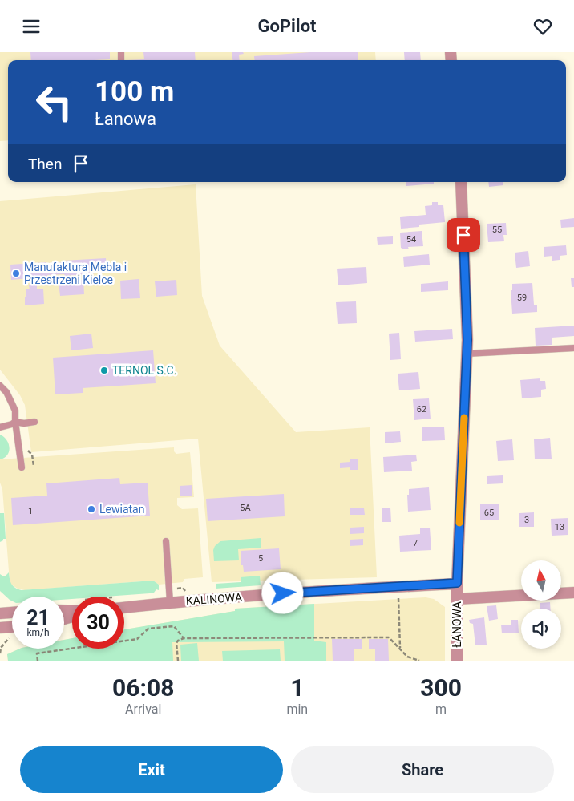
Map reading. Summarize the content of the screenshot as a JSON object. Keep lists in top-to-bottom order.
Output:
{
  "streets": {
    "street": ["KALINOWA", "ŁANOWA"]
  },
  "crossings": [
    ["KALINOWA", "ŁANOWA"]
  ],
  "places": ["Manufaktura Mebla i Przestrzeni Kielce", "TERNOL S.C.", "Lewiatan"],
  "house_numbers": [
    "55",
    "54",
    "59",
    "62",
    "5A",
    "1",
    "65",
    "3",
    "13",
    "7",
    "5"
  ],
  "north": "top",
  "page": {
    "header": "GoPilot",
    "turn": ["100 m", "Łanowa"],
    "then": "Then",
    "speed": "21 km/h",
    "limit": "30",
    "eta": [
      "06:08",
      "Arrival",
      "1",
      "min",
      "300",
      "m"
    ],
    "buttons": ["Exit", "Share"]
  }
}
